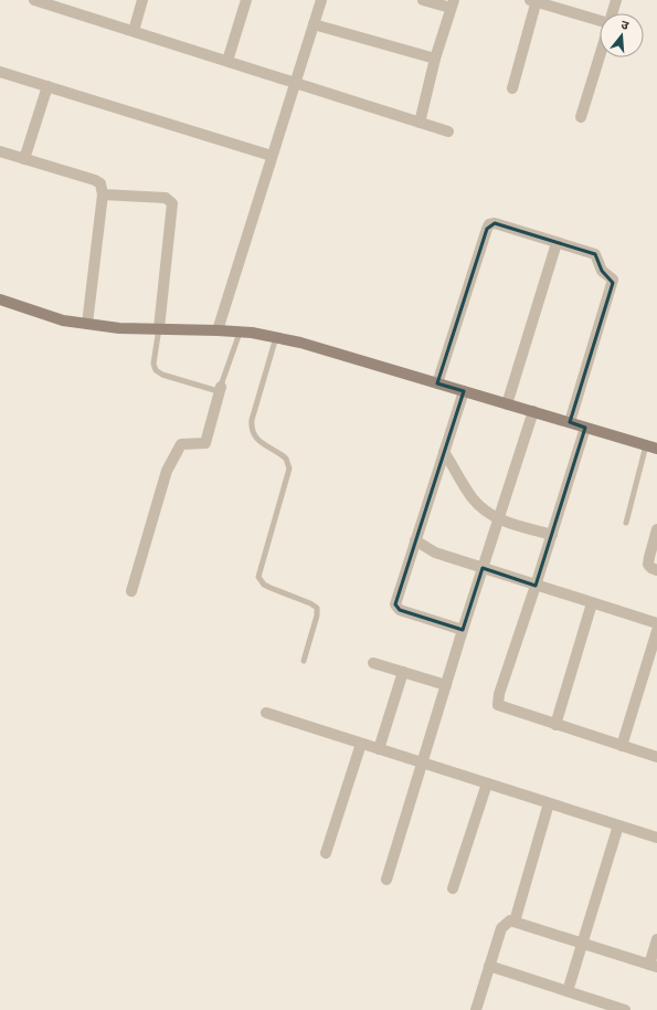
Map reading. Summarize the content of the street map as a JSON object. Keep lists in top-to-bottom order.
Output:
{
  "north": "top"
}
